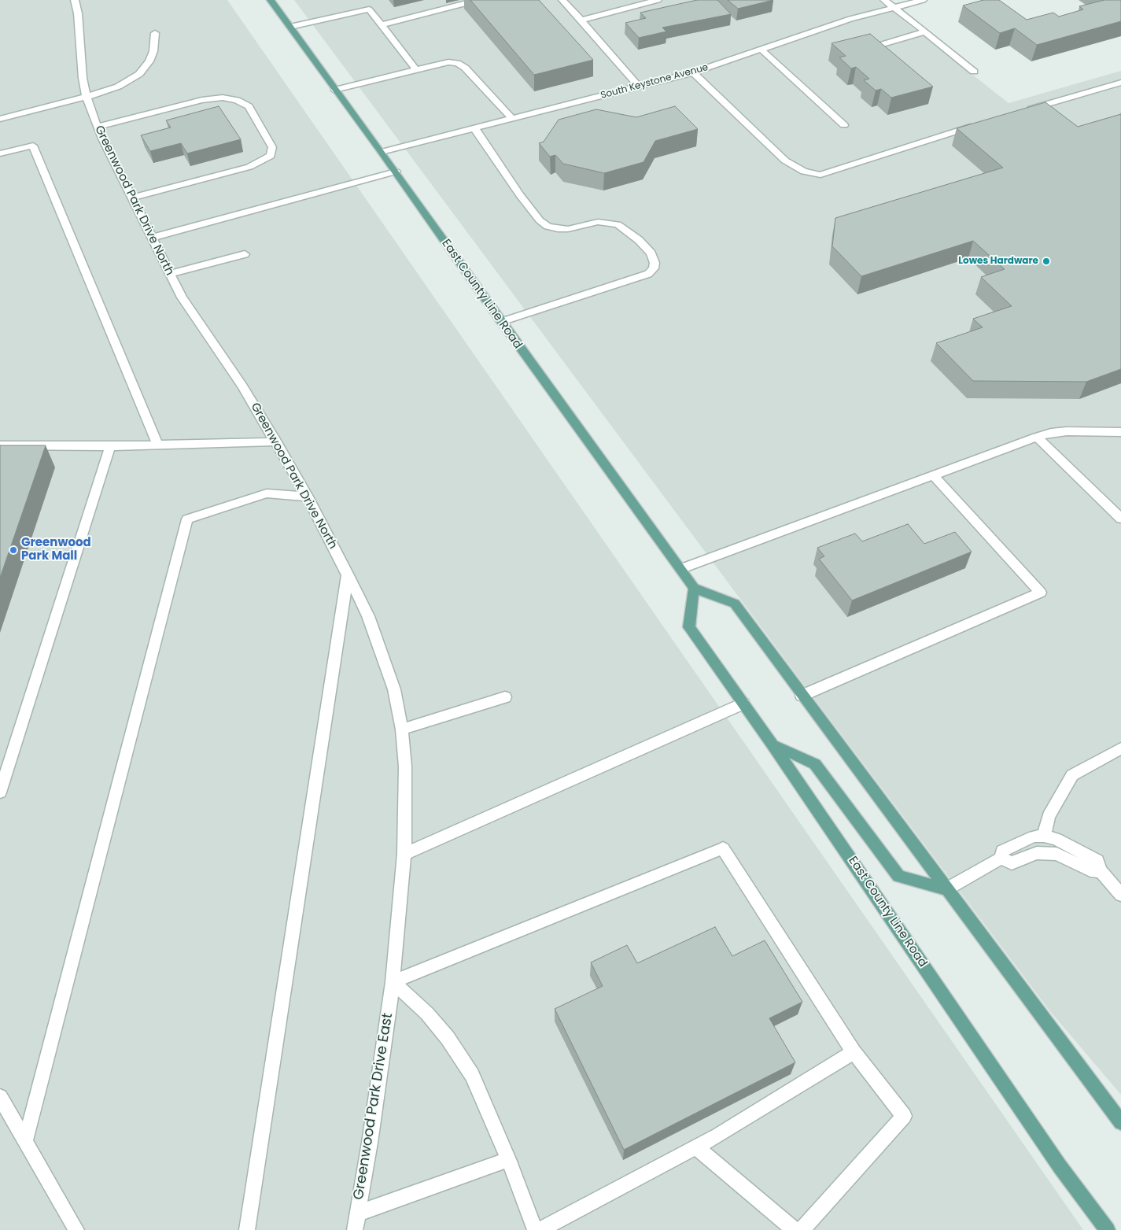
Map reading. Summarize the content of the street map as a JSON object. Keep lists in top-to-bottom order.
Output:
{
  "streets": {
    "main road": ["East County Line Road"],
    "street": ["South Keystone Avenue", "Greenwood Park Drive North", "Greenwood Park Drive East"]
  },
  "crossings": [
    ["South Keystone Avenue", "East County Line Road"],
    ["Greenwood Park Drive North", "Greenwood Park Drive East"]
  ],
  "places": ["Lowes Hardware", "Greenwood Park Mall"]
}
